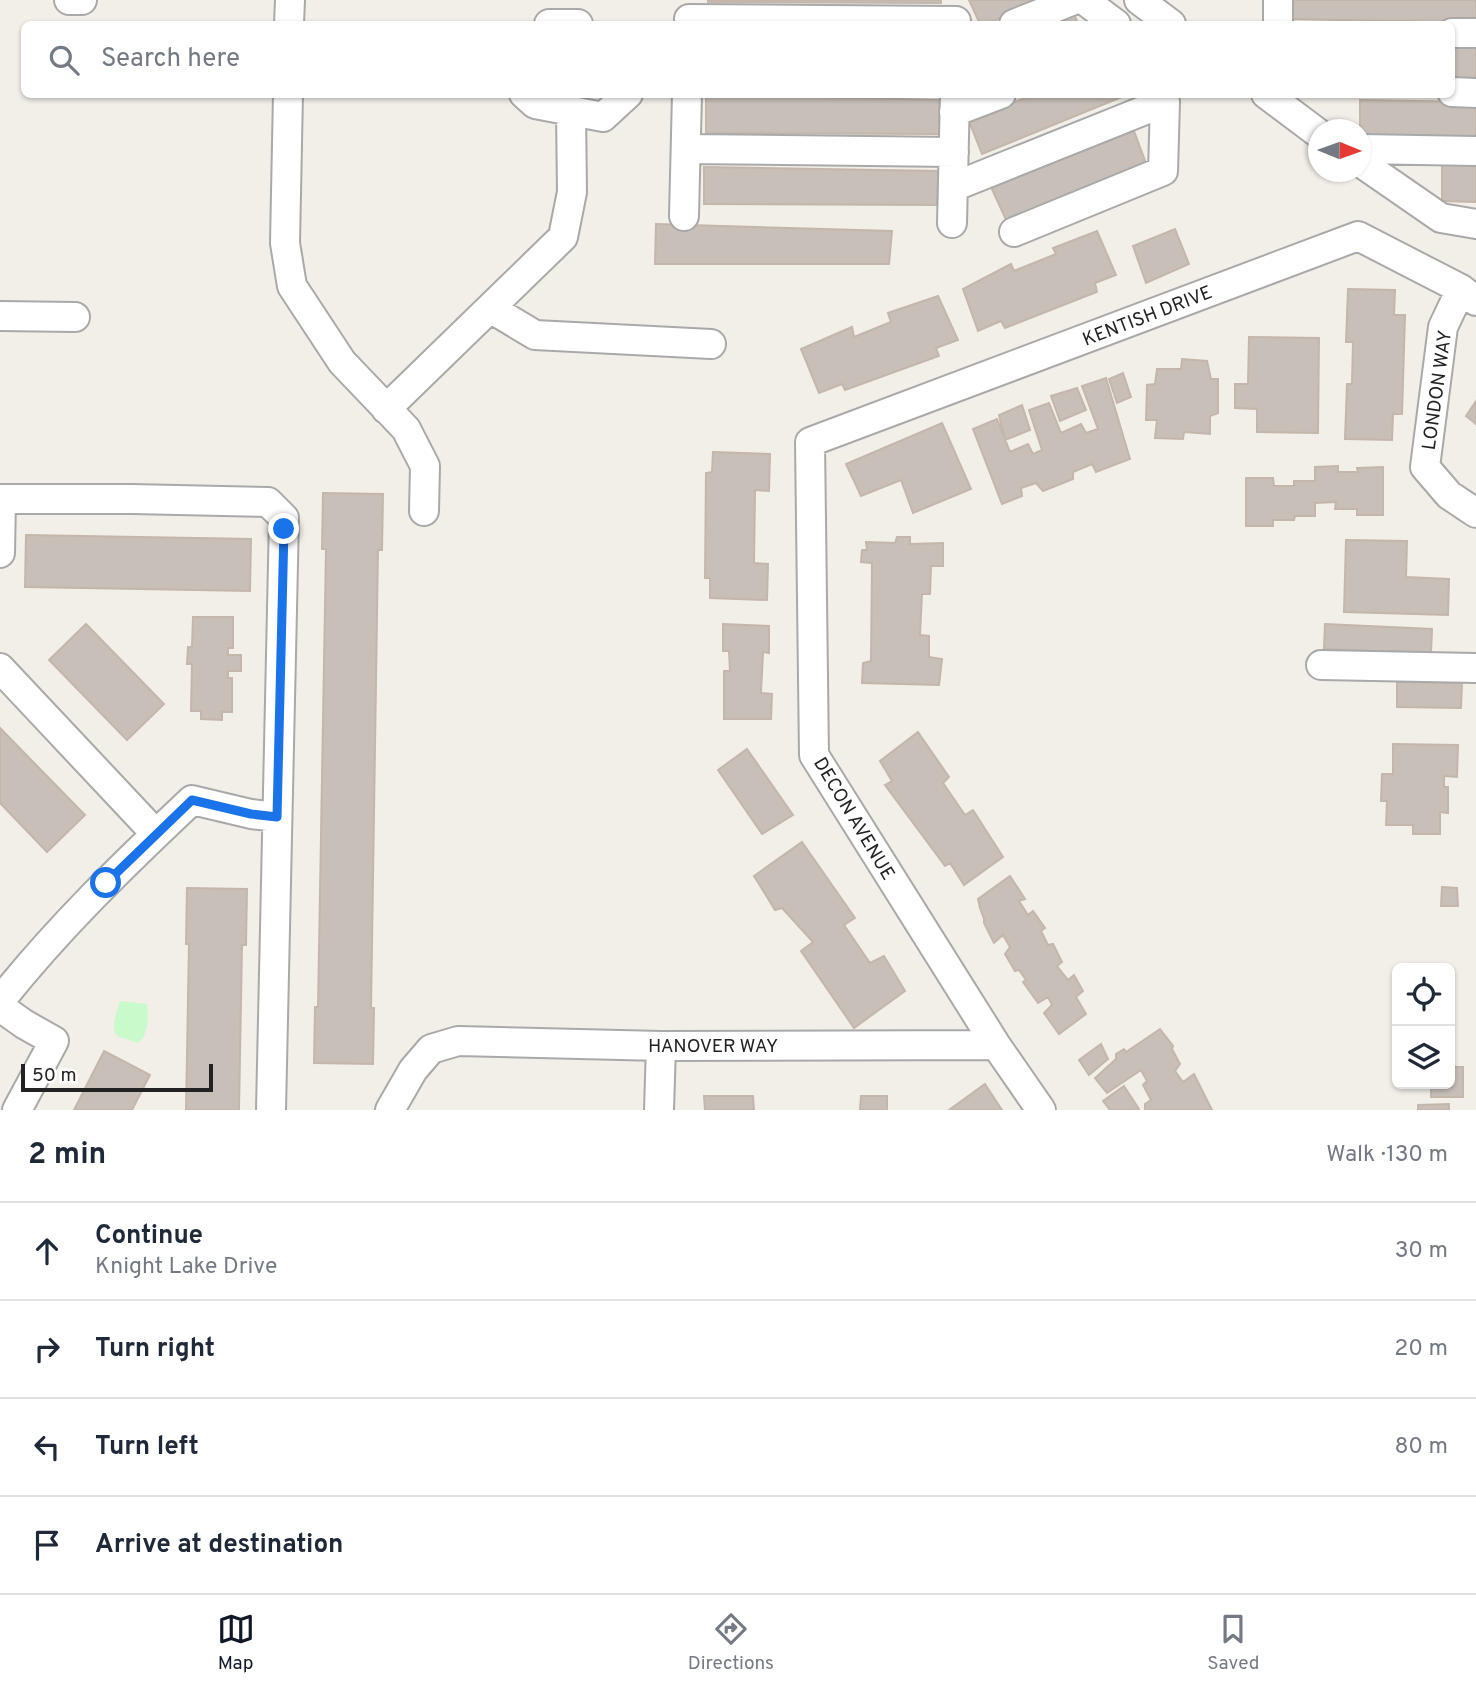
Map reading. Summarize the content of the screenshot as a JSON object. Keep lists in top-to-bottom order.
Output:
{
  "streets": {
    "street": [
      "KENTISH DRIVE",
      "LONDON WAY",
      "DECON AVENUE",
      "HANOVER WAY"
    ]
  },
  "crossings": [
    ["KENTISH DRIVE", "LONDON WAY"],
    ["KENTISH DRIVE", "DECON AVENUE"],
    ["DECON AVENUE", "HANOVER WAY"]
  ],
  "scale_bar": "50 m",
  "north": "right",
  "page": {
    "search": "Search here",
    "scale": "50 m",
    "heading": ["2 min", "Walk · 130 m"],
    "list": [
      ["Continue", "Knight Lake Drive", "30 m"],
      ["Turn right", "20 m"],
      ["Turn left", "80 m"],
      "Arrive at destination"
    ],
    "nav": ["Map", "Directions", "Saved"]
  }
}
